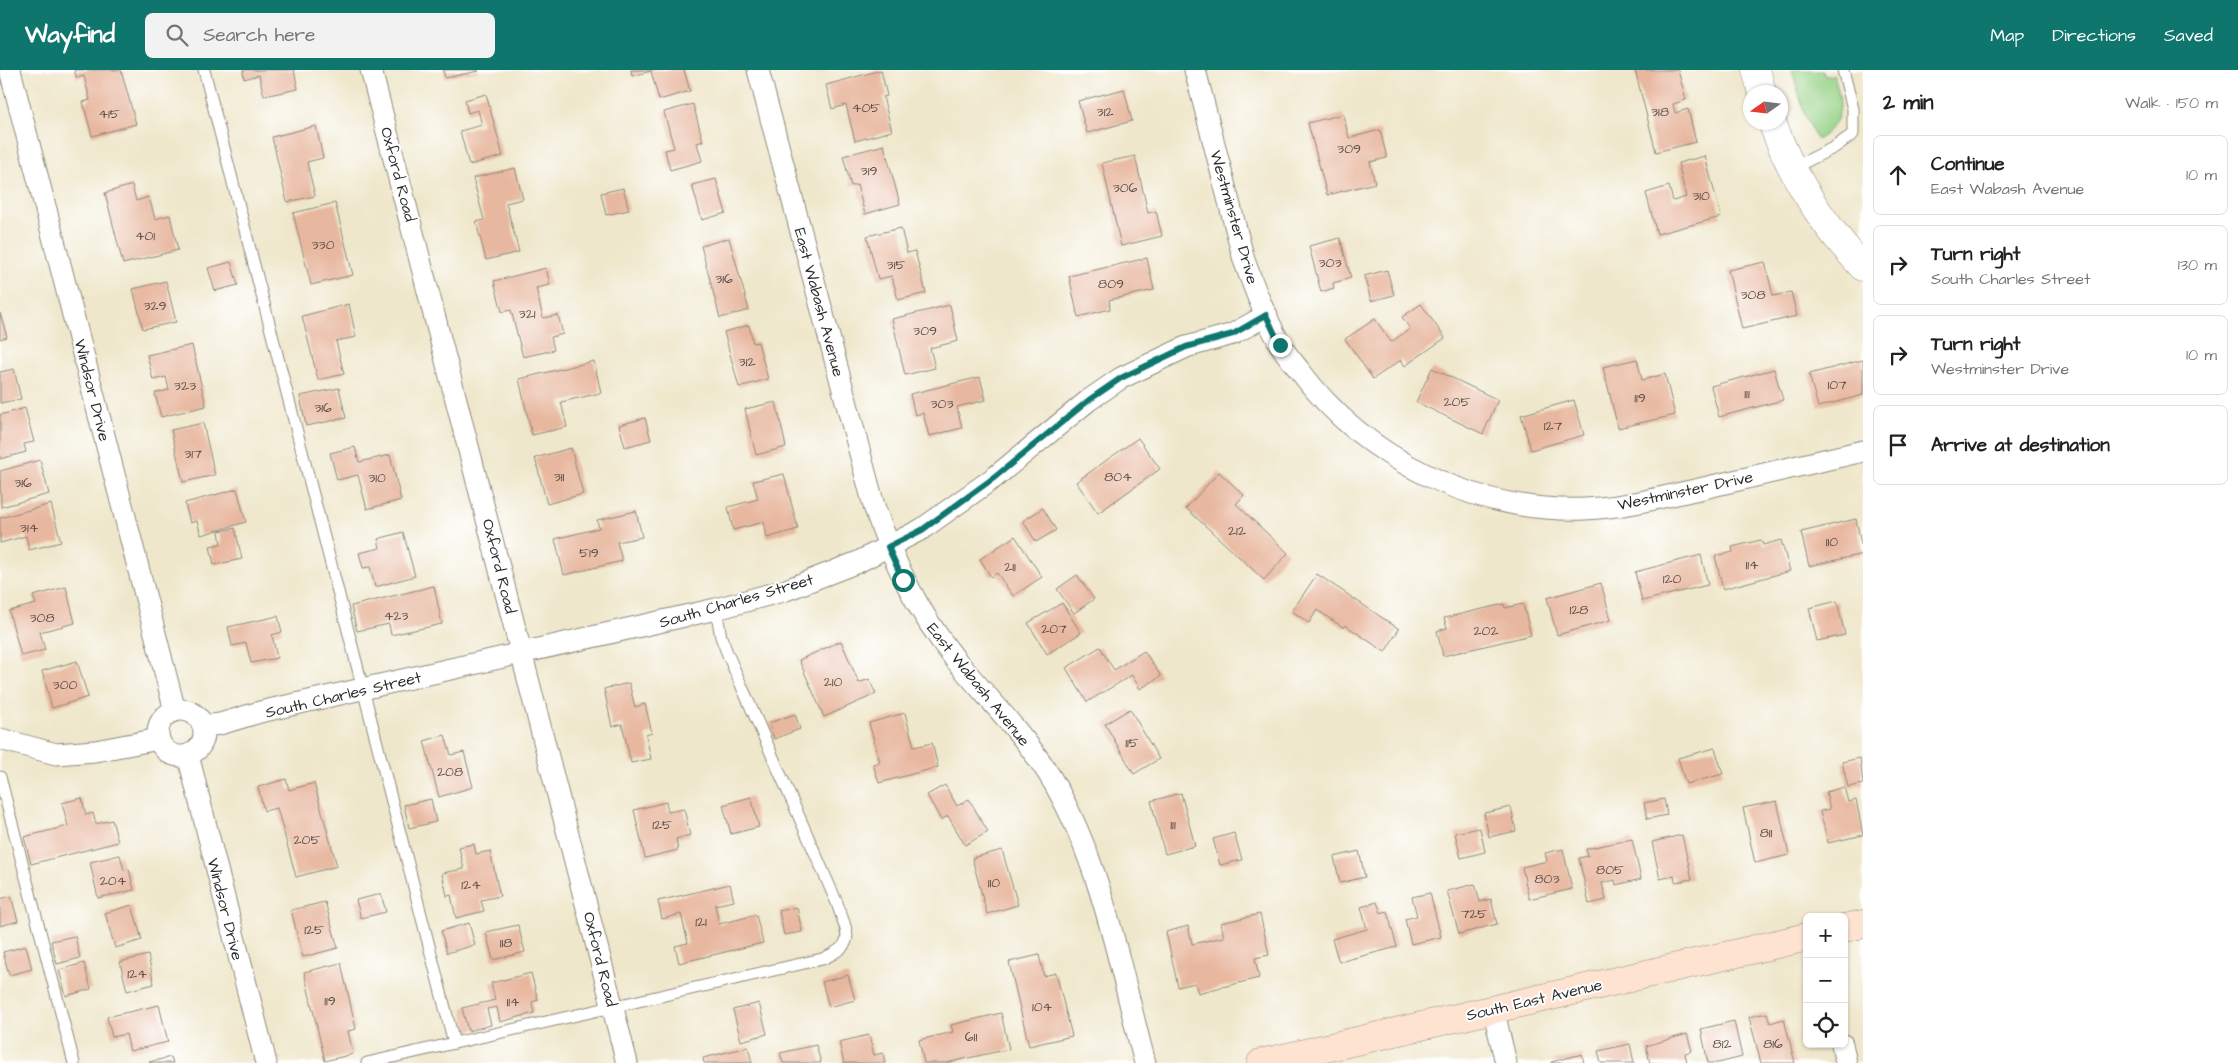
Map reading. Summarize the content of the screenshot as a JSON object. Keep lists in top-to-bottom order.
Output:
{
  "streets": {
    "main road": ["South East Avenue"],
    "street": [
      "Oxford Road",
      "Westminster Drive",
      "East Wabash Avenue",
      "Windsor Drive",
      "South Charles Street"
    ]
  },
  "crossings": [
    ["Oxford Road", "South Charles Street"],
    ["Westminster Drive", "South Charles Street"],
    ["East Wabash Avenue", "South Charles Street"],
    ["Windsor Drive", "South Charles Street"]
  ],
  "house_numbers": [
    "405",
    "312",
    "318",
    "415",
    "309",
    "319",
    "306",
    "310",
    "401",
    "330",
    "303",
    "315",
    "316",
    "809",
    "308",
    "329",
    "321",
    "309",
    "312",
    "107",
    "323",
    "111",
    "119",
    "205",
    "303",
    "316",
    "127",
    "317",
    "311",
    "804",
    "310",
    "316",
    "314",
    "212",
    "110",
    "519",
    "114",
    "211",
    "120",
    "128",
    "423",
    "308",
    "207",
    "202",
    "210",
    "300",
    "115",
    "208",
    "125",
    "111",
    "811",
    "205",
    "805",
    "803",
    "204",
    "110",
    "124",
    "725",
    "121",
    "125",
    "118",
    "124",
    "119",
    "114",
    "104",
    "611",
    "812",
    "816"
  ],
  "north": "left",
  "page": {
    "header": "Wayfind",
    "search": "Search here",
    "nav": ["Map", "Directions", "Saved"],
    "heading": ["2 min", "Walk · 150 m"],
    "list": [
      ["Continue", "East Wabash Avenue", "10 m"],
      ["Turn right", "South Charles Street", "130 m"],
      ["Turn right", "Westminster Drive", "10 m"],
      "Arrive at destination"
    ],
    "map_buttons": ["+", "−"]
  }
}
